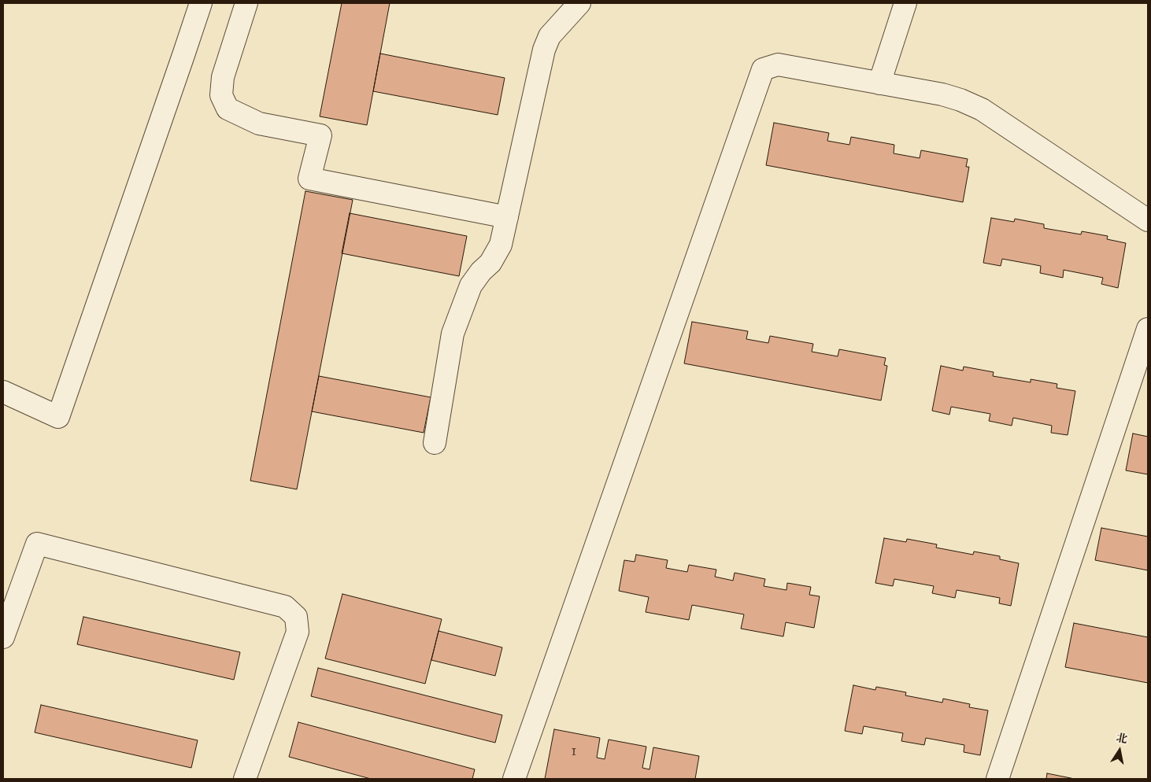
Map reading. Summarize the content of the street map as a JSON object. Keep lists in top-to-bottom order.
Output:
{
  "house_numbers": ["1"],
  "north": "top"
}
